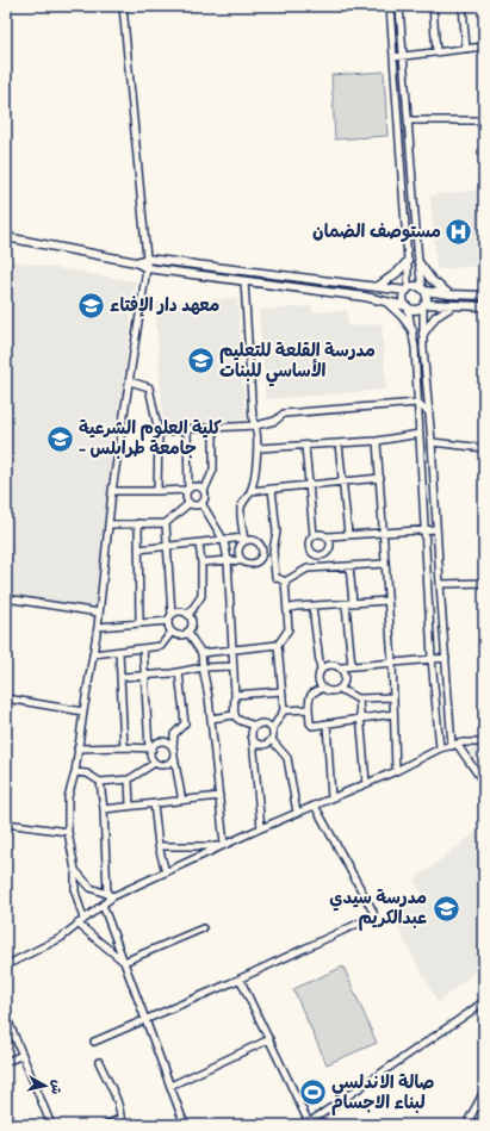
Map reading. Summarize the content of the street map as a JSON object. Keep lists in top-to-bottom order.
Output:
{
  "places": {
    "hospital": ["مستوصف الضمان"],
    "school or university": [
      "معهد دار الإفتاء",
      "مدرسة القلعة للتعليم الأساسي للبنات",
      "كلية العلوم الشرعية - جامعة طرابلس",
      "مدرسة سيدي عبدالكريم"
    ],
    "sports": ["صالة الاندلسي لبناء الاجسام"]
  },
  "north": "right"
}
